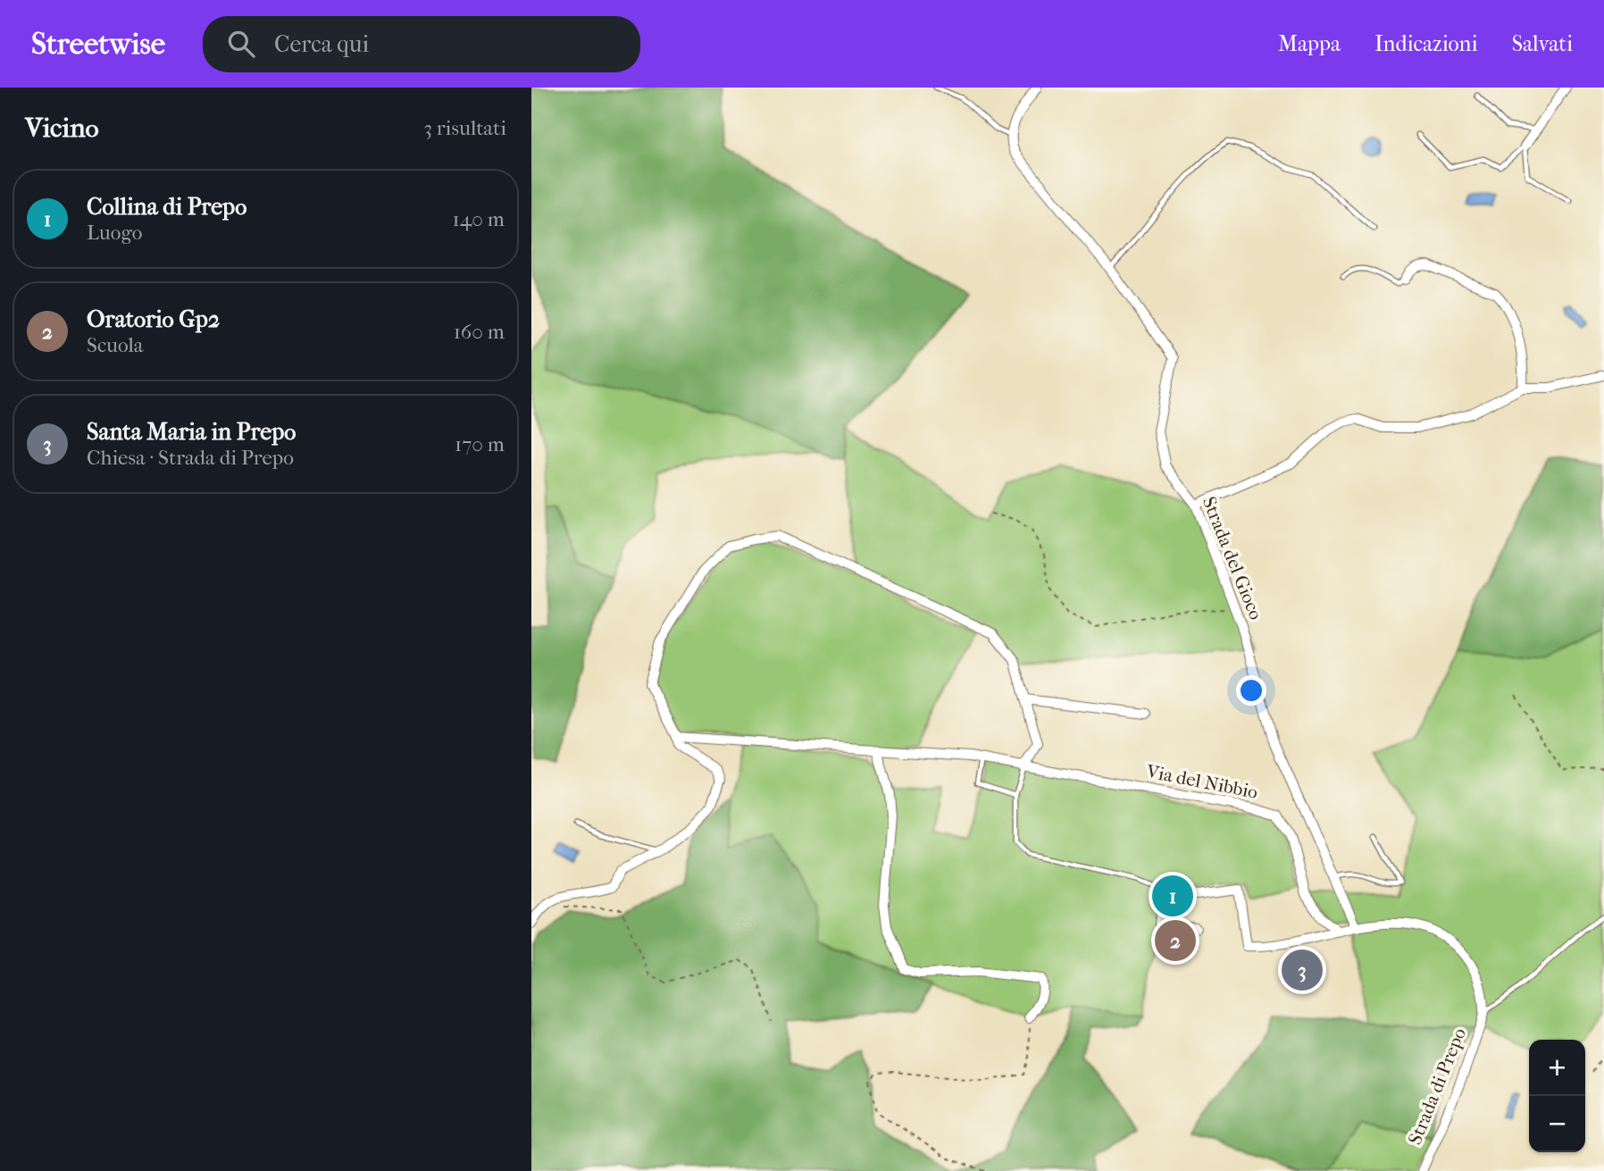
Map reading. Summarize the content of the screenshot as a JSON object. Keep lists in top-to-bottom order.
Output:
{
  "streets": {
    "street": ["Strada del Gioco", "Via del Nibbio", "Strada di Prepo"]
  },
  "crossings": [
    ["Strada del Gioco", "Strada di Prepo"],
    ["Via del Nibbio", "Strada di Prepo"]
  ],
  "page": {
    "header": "Streetwise",
    "search": "Cerca qui",
    "nav": ["Mappa", "Indicazioni", "Salvati"],
    "heading": ["Vicino", "3 risultati"],
    "list": [
      {
        "mark": "1",
        "name": "Collina di Prepo",
        "note": "Luogo",
        "value": "140 m"
      },
      {
        "mark": "2",
        "name": "Oratorio Gp2",
        "note": "Scuola",
        "value": "160 m"
      },
      {
        "mark": "3",
        "name": "Santa Maria in Prepo",
        "note": "Chiesa · Strada di Prepo",
        "value": "170 m"
      }
    ],
    "pins": ["1", "2", "3"],
    "map_buttons": ["+", "−"]
  }
}
